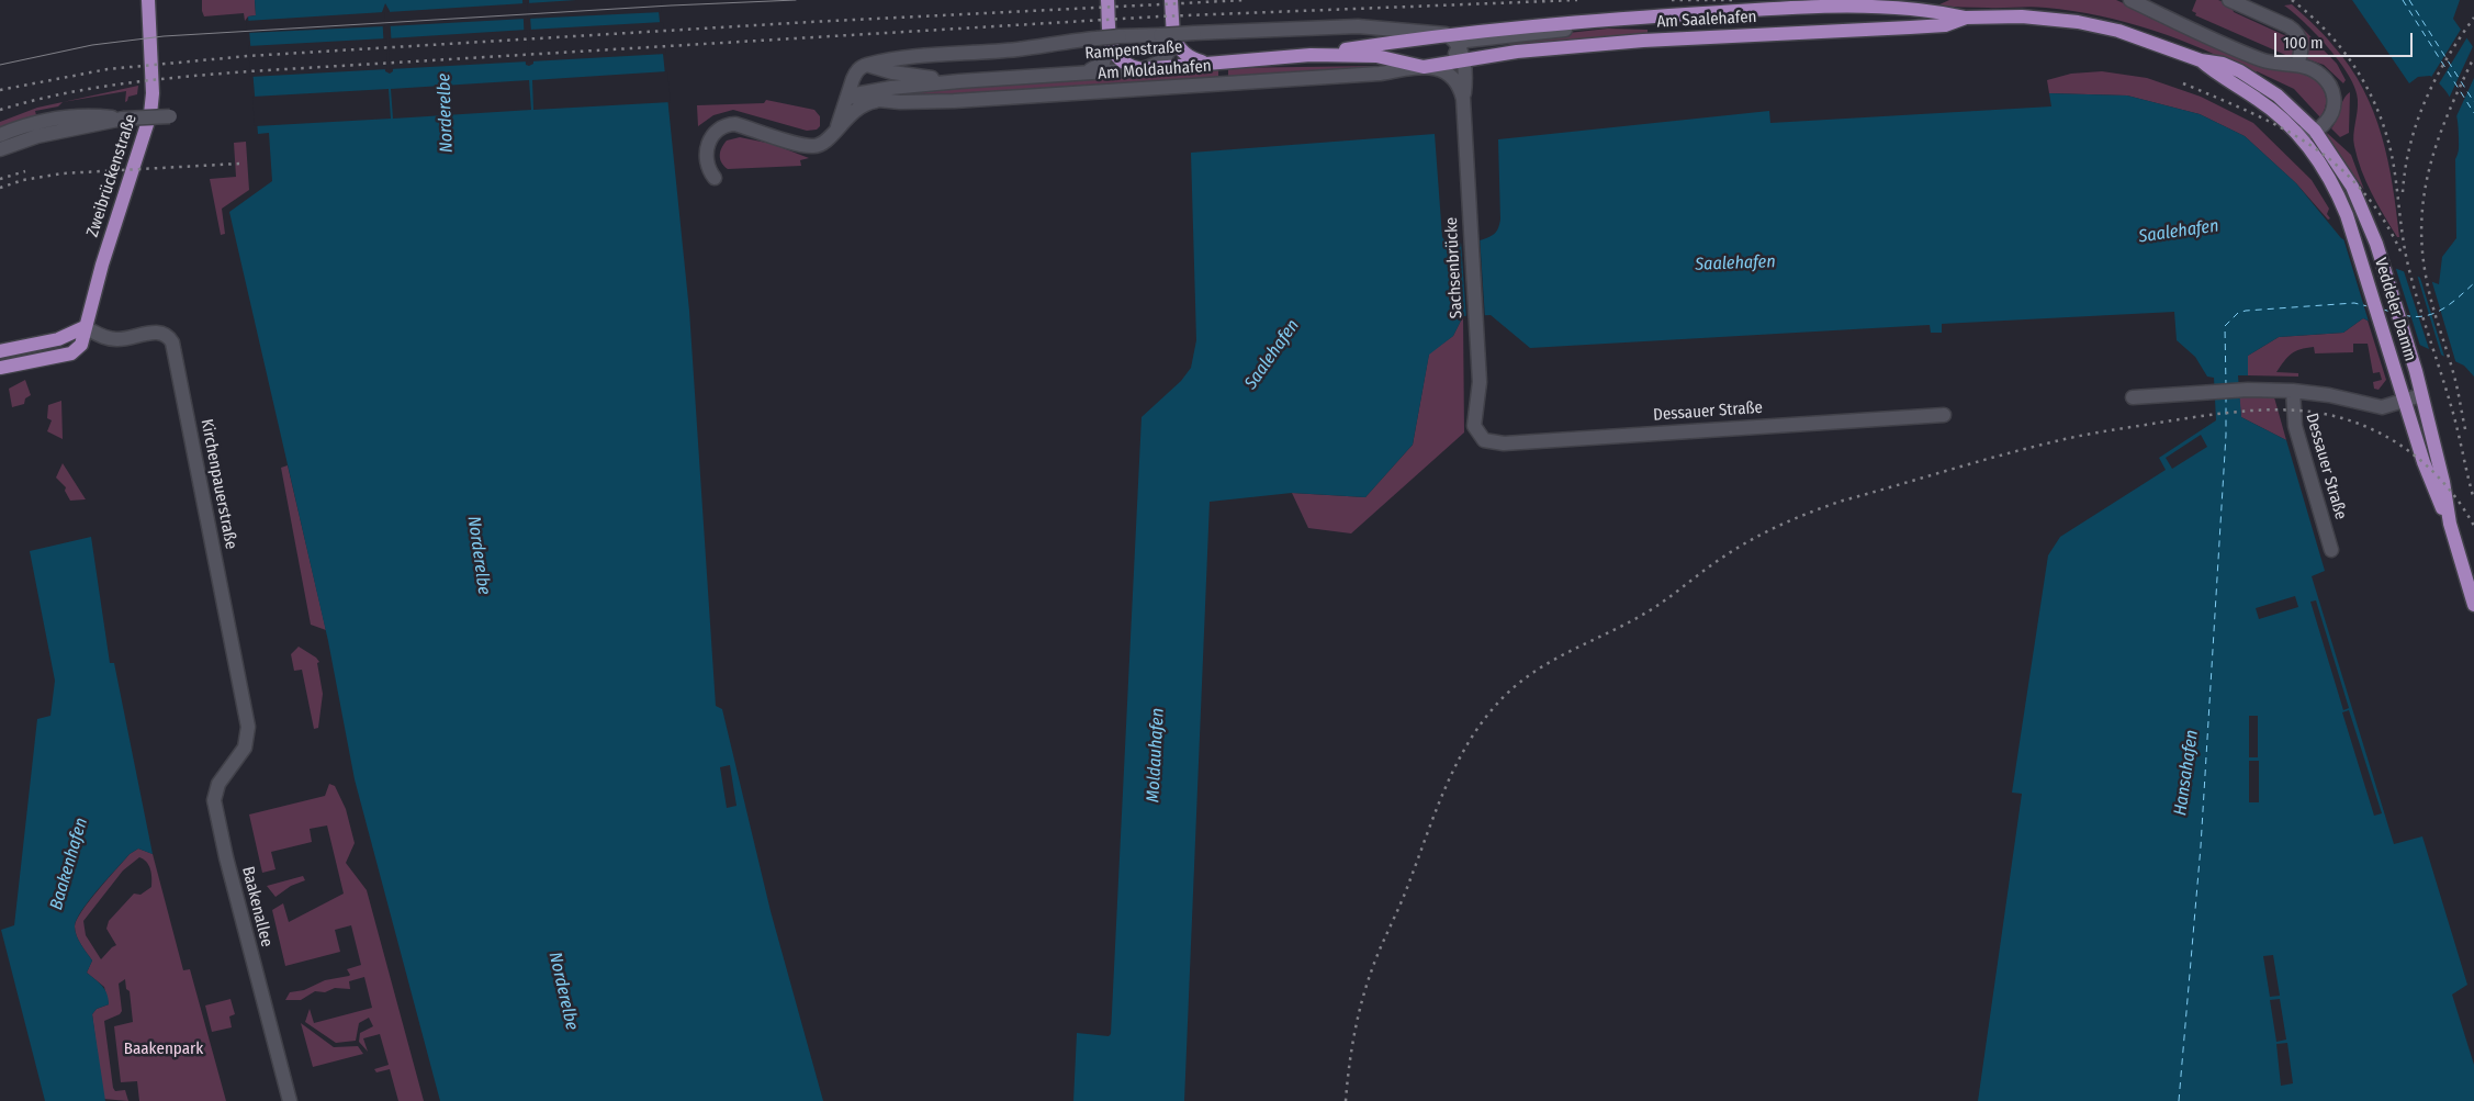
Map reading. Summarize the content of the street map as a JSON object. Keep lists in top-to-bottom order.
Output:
{
  "streets": {
    "main road": [
      "Am Saalehafen",
      "Rampenstraße",
      "Am Moldauhafen",
      "Zweibrückenstraße",
      "Veddeler Damm"
    ],
    "street": [
      "Sachsenbrücke",
      "Dessauer Straße",
      "Kirchenpauerstraße",
      "Baakenallee"
    ]
  },
  "crossings": [
    ["Am Saalehafen", "Rampenstraße"],
    ["Am Saalehafen", "Am Moldauhafen"],
    ["Am Saalehafen", "Sachsenbrücke"],
    ["Am Saalehafen", "Veddeler Damm"],
    ["Rampenstraße", "Am Moldauhafen"],
    ["Am Moldauhafen", "Sachsenbrücke"],
    ["Zweibrückenstraße", "Kirchenpauerstraße"],
    ["Sachsenbrücke", "Dessauer Straße"],
    ["Veddeler Damm", "Dessauer Straße"],
    ["Kirchenpauerstraße", "Baakenallee"]
  ],
  "water": [
    "Norderelbe",
    "Saalehafen",
    "Moldauhafen",
    "Hansahafen",
    "Baakenhafen"
  ],
  "parks": ["Baakenpark"],
  "scale_bar": "100 m"
}
